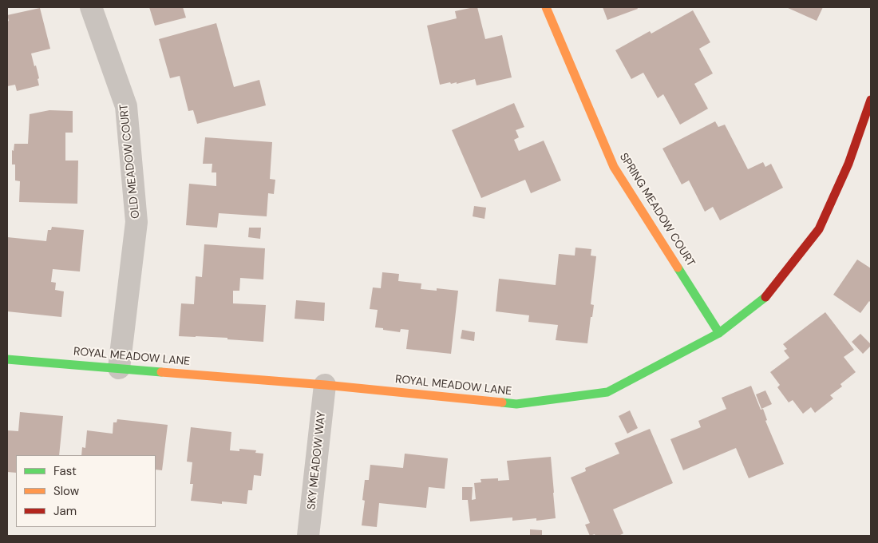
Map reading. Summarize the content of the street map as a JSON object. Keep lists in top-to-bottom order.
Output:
{
  "streets": {
    "street": [
      "OLD MEADOW COURT",
      "SPRING MEADOW COURT",
      "ROYAL MEADOW LANE",
      "SKY MEADOW WAY"
    ]
  },
  "crossings": [
    ["OLD MEADOW COURT", "ROYAL MEADOW LANE"],
    ["SPRING MEADOW COURT", "ROYAL MEADOW LANE"],
    ["ROYAL MEADOW LANE", "SKY MEADOW WAY"]
  ],
  "legend": ["Fast", "Slow", "Jam"]
}
